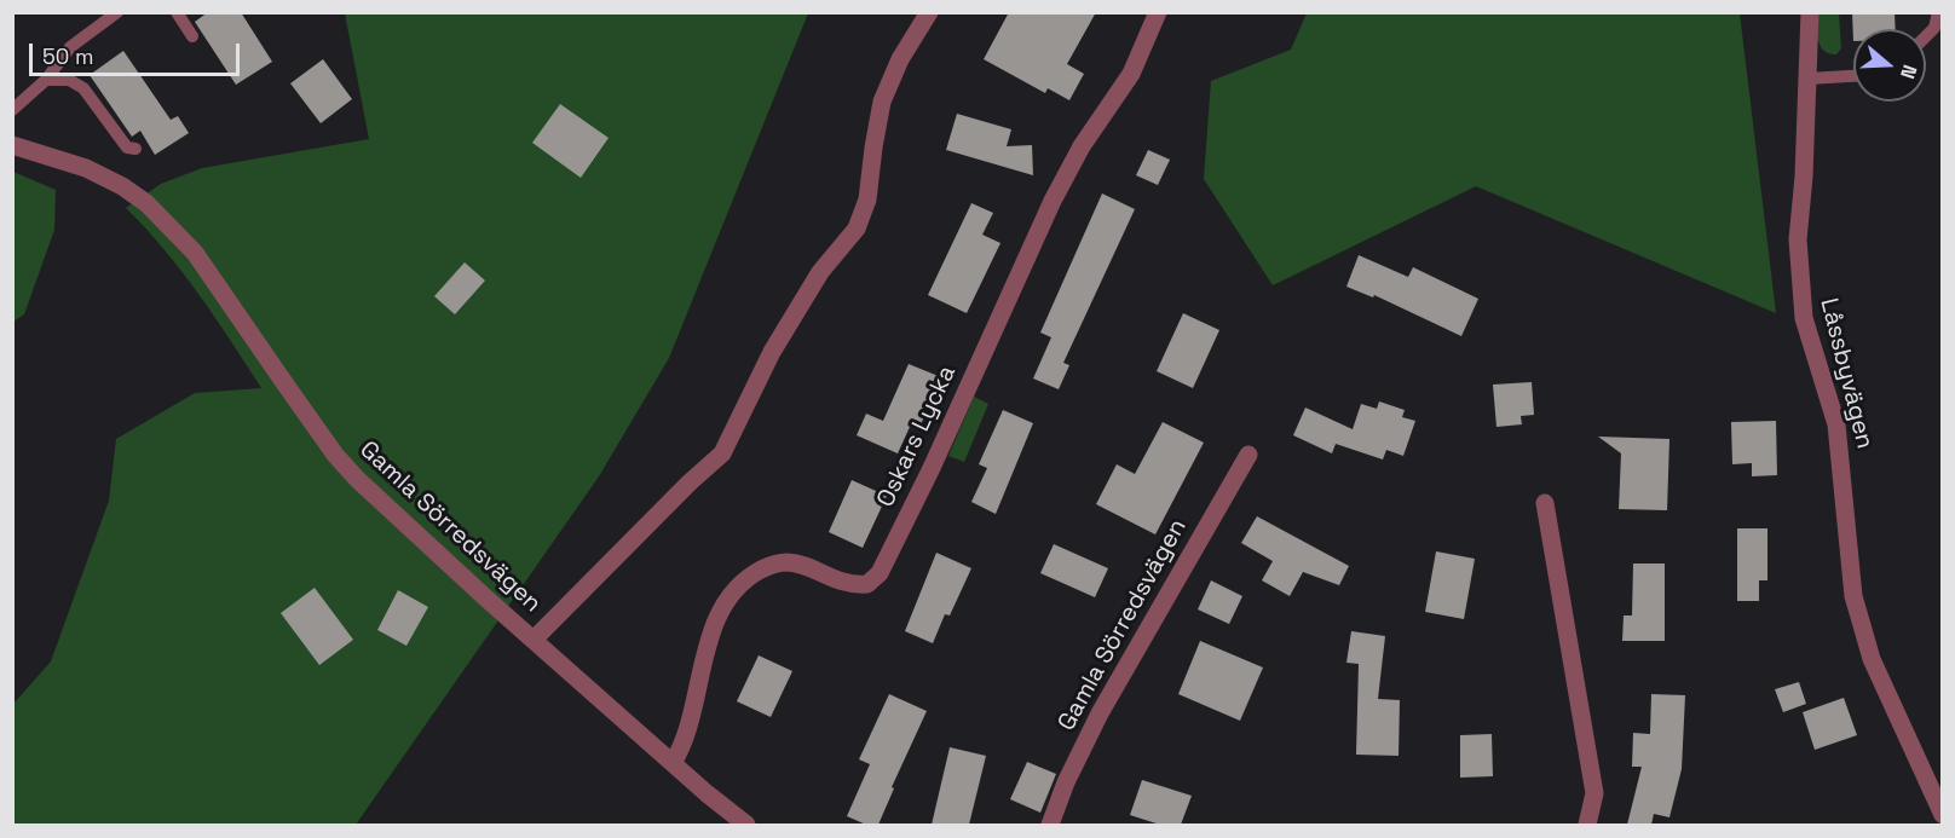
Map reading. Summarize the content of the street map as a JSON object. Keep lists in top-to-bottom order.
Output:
{
  "streets": {
    "street": ["Låssbyvägen", "Oskars Lycka", "Gamla Sörredsvägen"]
  },
  "crossings": [
    ["Oskars Lycka", "Gamla Sörredsvägen"]
  ],
  "scale_bar": "50 m",
  "north": "right"
}
